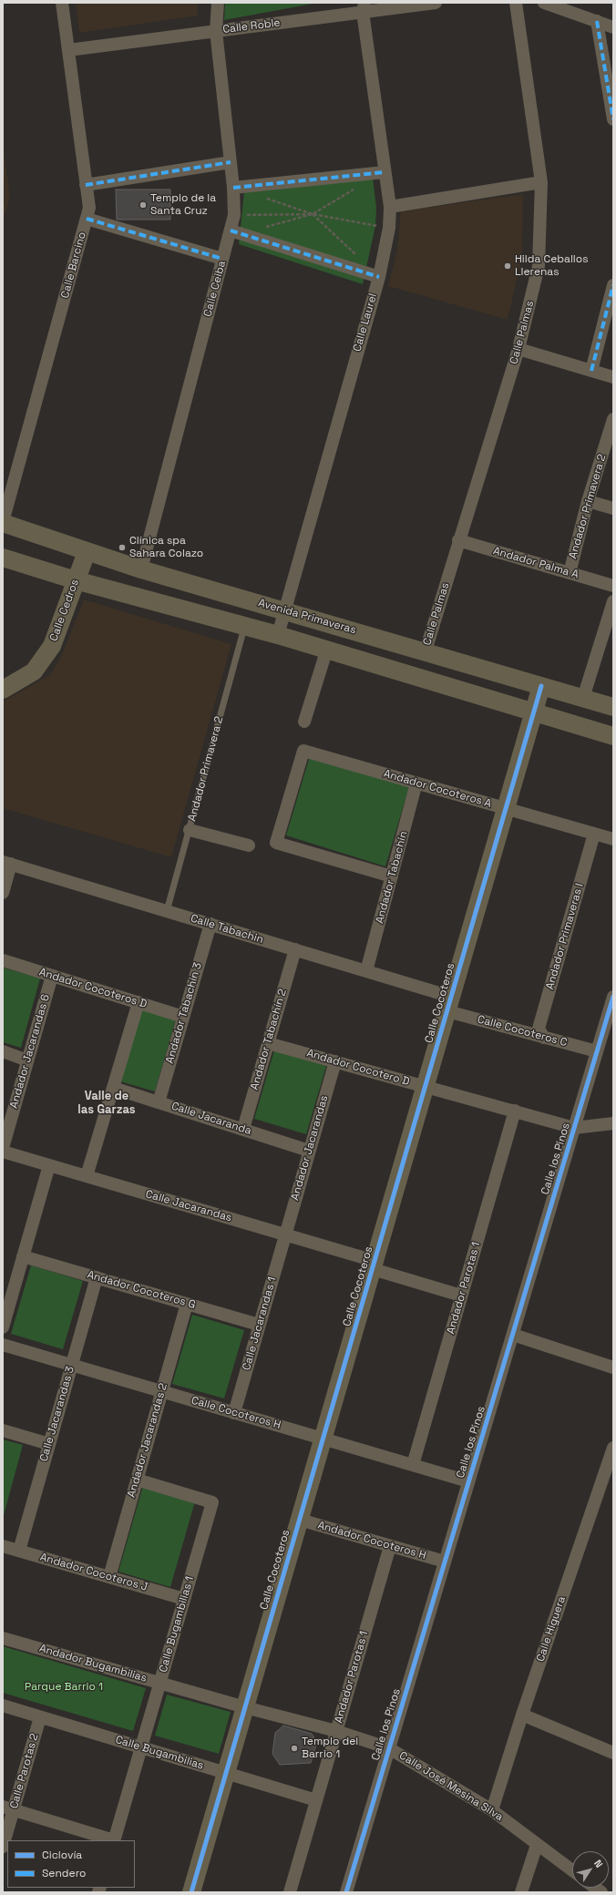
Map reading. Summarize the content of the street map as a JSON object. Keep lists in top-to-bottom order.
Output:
{
  "streets": {
    "street": [
      "Calle Roble",
      "Calle Barcino",
      "Calle Ceiba",
      "Calle Laurel",
      "Calle Palmas",
      "Andador Primavera 2",
      "Andador Palma A",
      "Calle Cedros",
      "Avenida Primaveras",
      "Andador Cocoteros A",
      "Andador Tabachín",
      "Calle Tabachin",
      "Andador Primaveras I",
      "Andador Cocoteros D",
      "Calle Cocoteros",
      "Andador Tabachín 3",
      "Calle Cocoteros C",
      "Andador Tabachín 2",
      "Andador Jacarandas 6",
      "Andador Cocotero D",
      "Calle Jacaranda",
      "Andador Jacarandas",
      "Calle los Pinos",
      "Calle Jacarandas",
      "Andador Parotas 1",
      "Andador Cocoteros G",
      "Calle Jacarandas 1",
      "Calle Cocoteros H",
      "Calle Jacarandas 3",
      "Andador Jacarandas 2",
      "Andador Cocoteros H",
      "Andador Cocoteros J",
      "Calle Bugambilias 1",
      "Calle Higuera",
      "Andador Bugambilias",
      "Calle Bugambilias",
      "Calle Parotas 2",
      "Calle José Mesina Silva"
    ]
  },
  "crossings": [
    ["Calle Roble", "Calle Barcino"],
    ["Calle Roble", "Calle Ceiba"],
    ["Calle Roble", "Calle Laurel"],
    ["Calle Barcino", "Avenida Primaveras"],
    ["Calle Ceiba", "Avenida Primaveras"],
    ["Calle Laurel", "Avenida Primaveras"],
    ["Calle Palmas", "Andador Palma A"],
    ["Calle Palmas", "Avenida Primaveras"],
    ["Andador Primavera 2", "Andador Palma A"],
    ["Andador Primavera 2", "Calle Tabachin"],
    ["Calle Cedros", "Avenida Primaveras"],
    ["Avenida Primaveras", "Calle Cocoteros"],
    ["Andador Cocoteros A", "Andador Tabachín"],
    ["Andador Cocoteros A", "Andador Primaveras I"],
    ["Andador Cocoteros A", "Calle Cocoteros"],
    ["Andador Tabachín", "Calle Tabachin"],
    ["Calle Tabachin", "Calle Cocoteros"],
    ["Calle Tabachin", "Andador Tabachín 3"],
    ["Calle Tabachin", "Calle Cocoteros C"],
    ["Calle Tabachin", "Andador Tabachín 2"],
    ["Andador Primaveras I", "Calle Cocoteros C"],
    ["Andador Cocoteros D", "Andador Tabachín 3"],
    ["Andador Cocoteros D", "Andador Jacarandas 6"],
    ["Calle Cocoteros", "Calle Cocoteros C"],
    ["Calle Cocoteros", "Andador Cocotero D"],
    ["Calle Cocoteros", "Calle Jacarandas"],
    ["Calle Cocoteros", "Calle Cocoteros H"],
    ["Calle Cocoteros", "Andador Cocoteros H"],
    ["Calle Cocoteros", "Andador Bugambilias"],
    ["Calle Cocoteros", "Calle Bugambilias"],
    ["Calle Cocoteros", "Calle José Mesina Silva"],
    ["Andador Tabachín 3", "Calle Jacaranda"],
    ["Calle Cocoteros C", "Calle los Pinos"],
    ["Andador Tabachín 2", "Andador Cocotero D"],
    ["Andador Tabachín 2", "Calle Jacaranda"],
    ["Andador Cocotero D", "Andador Jacarandas"],
    ["Andador Cocotero D", "Calle los Pinos"],
    ["Andador Cocotero D", "Andador Parotas 1"],
    ["Calle Jacaranda", "Andador Jacarandas"],
    ["Andador Jacarandas", "Calle Jacarandas"],
    ["Andador Jacarandas", "Calle Jacarandas 1"],
    ["Calle los Pinos", "Calle Cocoteros H"],
    ["Calle los Pinos", "Andador Cocoteros H"],
    ["Calle los Pinos", "Calle José Mesina Silva"],
    ["Calle Jacarandas", "Andador Parotas 1"],
    ["Calle Jacarandas", "Calle Jacarandas 1"],
    ["Andador Parotas 1", "Calle Cocoteros H"],
    ["Andador Parotas 1", "Andador Cocoteros H"],
    ["Andador Parotas 1", "Calle Bugambilias"],
    ["Andador Parotas 1", "Calle José Mesina Silva"],
    ["Andador Cocoteros G", "Calle Jacarandas 1"],
    ["Andador Cocoteros G", "Calle Jacarandas 3"],
    ["Andador Cocoteros G", "Andador Jacarandas 2"],
    ["Calle Jacarandas 1", "Calle Cocoteros H"],
    ["Calle Cocoteros H", "Calle Jacarandas 3"],
    ["Calle Cocoteros H", "Andador Jacarandas 2"],
    ["Calle Jacarandas 3", "Andador Cocoteros J"],
    ["Andador Jacarandas 2", "Andador Cocoteros J"],
    ["Andador Jacarandas 2", "Calle Bugambilias 1"],
    ["Andador Cocoteros J", "Calle Bugambilias 1"],
    ["Calle Bugambilias 1", "Andador Bugambilias"],
    ["Calle Bugambilias 1", "Calle Bugambilias"],
    ["Calle Higuera", "Calle José Mesina Silva"],
    ["Andador Bugambilias", "Calle José Mesina Silva"],
    ["Calle Bugambilias", "Calle Parotas 2"]
  ],
  "districts": ["Valle de las Garzas"],
  "parks": ["Parque Barrio 1"],
  "places": [
    "Templo de la Santa Cruz",
    "Hilda Ceballos Llerenas",
    "Clínica spa Sahara Colazo",
    "Templo del Barrio 1"
  ],
  "legend": ["Ciclovía", "Sendero"],
  "north": "top right"
}
